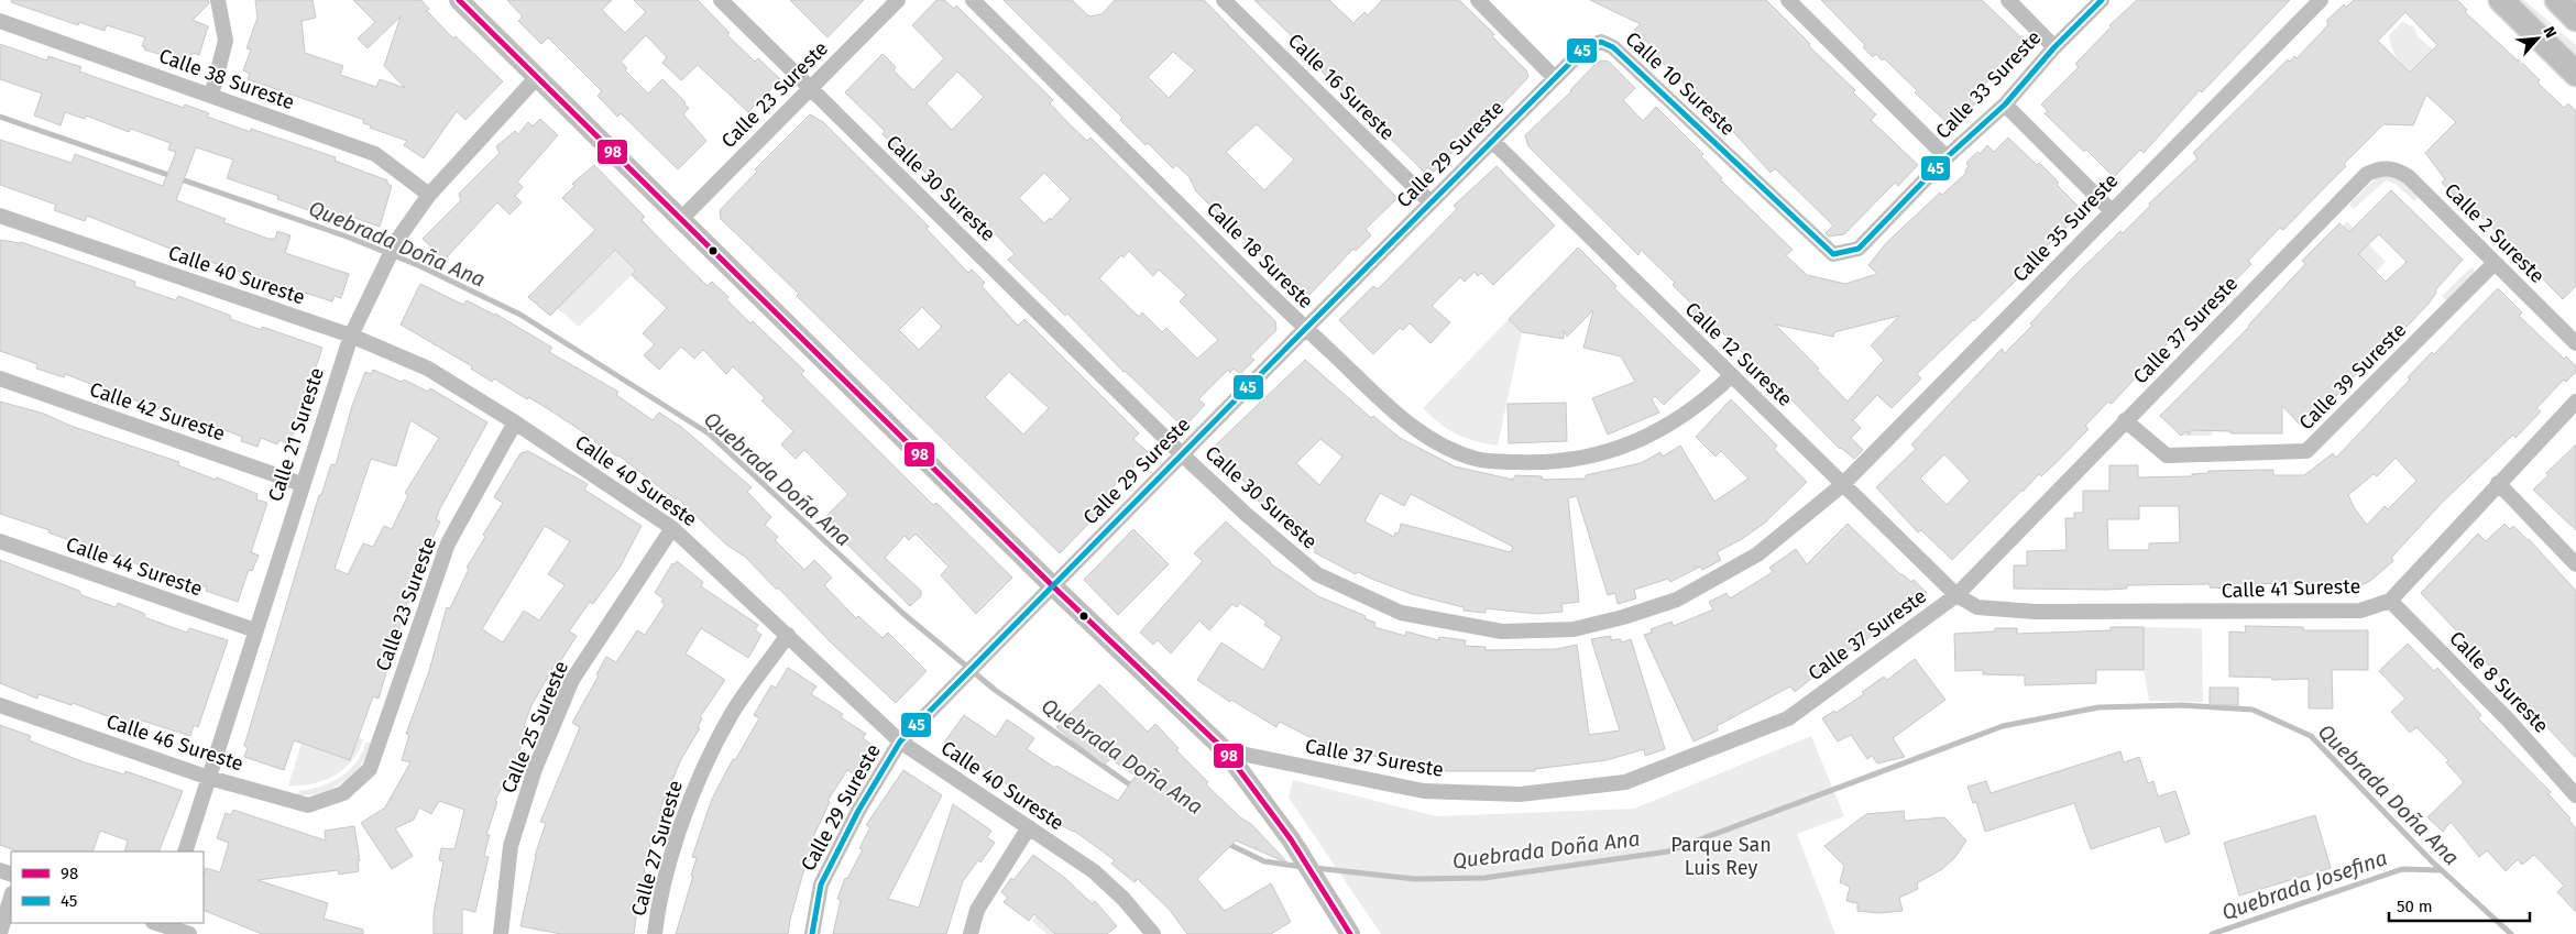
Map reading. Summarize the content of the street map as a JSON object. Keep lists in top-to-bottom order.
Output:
{
  "streets": {
    "street": [
      "Calle 38 Sureste",
      "Calle 10 Sureste",
      "Calle 33 Sureste",
      "Calle 16 Sureste",
      "Calle 23 Sureste",
      "Calle 29 Sureste",
      "Calle 30 Sureste",
      "Calle 35 Sureste",
      "Calle 2 Sureste",
      "Calle 18 Sureste",
      "Calle 40 Sureste",
      "Calle 37 Sureste",
      "Calle 12 Sureste",
      "Calle 39 Sureste",
      "Calle 42 Sureste",
      "Calle 21 Sureste",
      "Calle 44 Sureste",
      "Calle 41 Sureste",
      "Calle 8 Sureste",
      "Calle 25 Sureste",
      "Calle 46 Sureste",
      "Calle 27 Sureste"
    ]
  },
  "crossings": [
    ["Calle 38 Sureste", "Calle 21 Sureste"],
    ["Calle 10 Sureste", "Calle 33 Sureste"],
    ["Calle 10 Sureste", "Calle 29 Sureste"],
    ["Calle 16 Sureste", "Calle 29 Sureste"],
    ["Calle 23 Sureste", "Calle 30 Sureste"],
    ["Calle 23 Sureste", "Calle 40 Sureste"],
    ["Calle 23 Sureste", "Calle 46 Sureste"],
    ["Calle 29 Sureste", "Calle 30 Sureste"],
    ["Calle 29 Sureste", "Calle 18 Sureste"],
    ["Calle 29 Sureste", "Calle 40 Sureste"],
    ["Calle 29 Sureste", "Calle 12 Sureste"],
    ["Calle 30 Sureste", "Calle 35 Sureste"],
    ["Calle 30 Sureste", "Calle 12 Sureste"],
    ["Calle 35 Sureste", "Calle 12 Sureste"],
    ["Calle 2 Sureste", "Calle 37 Sureste"],
    ["Calle 2 Sureste", "Calle 39 Sureste"],
    ["Calle 18 Sureste", "Calle 12 Sureste"],
    ["Calle 40 Sureste", "Calle 21 Sureste"],
    ["Calle 40 Sureste", "Calle 25 Sureste"],
    ["Calle 40 Sureste", "Calle 27 Sureste"],
    ["Calle 37 Sureste", "Calle 12 Sureste"],
    ["Calle 37 Sureste", "Calle 39 Sureste"],
    ["Calle 37 Sureste", "Calle 41 Sureste"],
    ["Calle 12 Sureste", "Calle 41 Sureste"],
    ["Calle 42 Sureste", "Calle 21 Sureste"],
    ["Calle 21 Sureste", "Calle 44 Sureste"],
    ["Calle 21 Sureste", "Calle 46 Sureste"],
    ["Calle 41 Sureste", "Calle 8 Sureste"]
  ],
  "water": ["Quebrada Doña Ana", "Quebrada Josefina"],
  "parks": ["Parque San Luis Rey"],
  "lines": ["transit line 98", "transit line 45"],
  "legend": ["98", "45"],
  "scale_bar": "50 m",
  "north": "top right"
}
